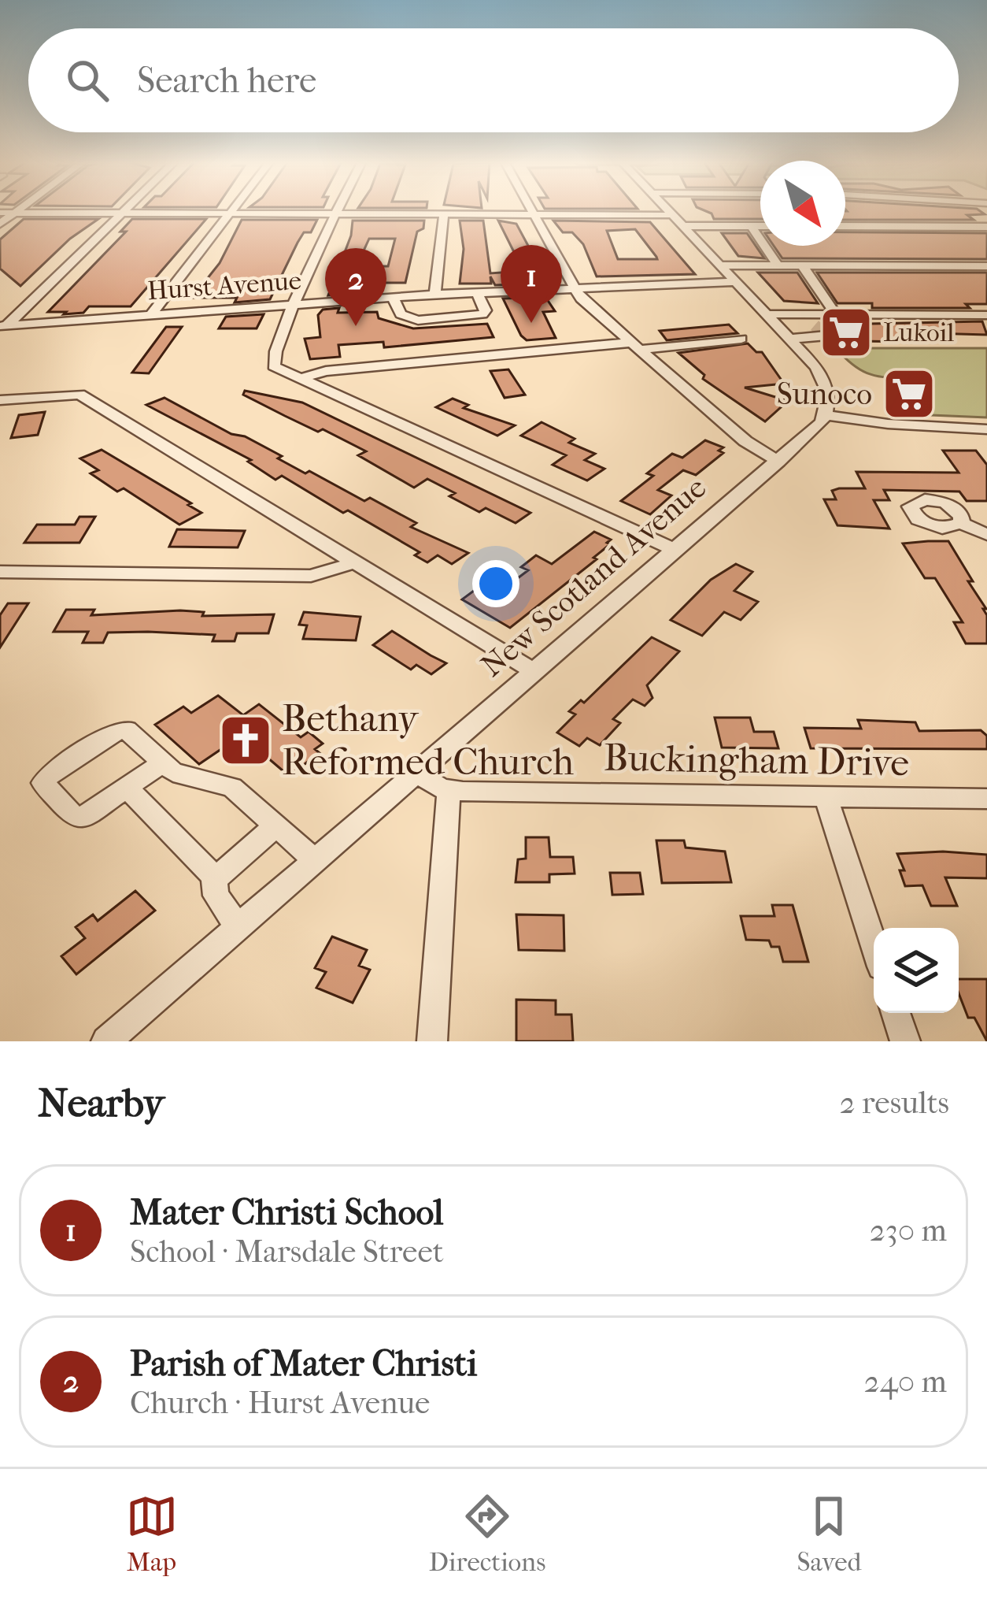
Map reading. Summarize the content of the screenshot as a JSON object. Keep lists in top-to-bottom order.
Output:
{
  "streets": {
    "street": ["Hurst Avenue", "New Scotland Avenue", "Buckingham Drive"]
  },
  "crossings": [
    ["New Scotland Avenue", "Buckingham Drive"]
  ],
  "places": {
    "supermarket": ["Lukoil", "Sunoco"],
    "church": ["Bethany Reformed Church"]
  },
  "north": "bottom right",
  "page": {
    "search": "Search here",
    "pins": ["1", "2"],
    "heading": ["Nearby", "2 results"],
    "list": [
      {
        "mark": "1",
        "name": "Mater Christi School",
        "note": "School · Marsdale Street",
        "value": "230 m"
      },
      {
        "mark": "2",
        "name": "Parish of Mater Christi",
        "note": "Church · Hurst Avenue",
        "value": "240 m"
      }
    ],
    "nav": ["Map", "Directions", "Saved"]
  }
}
